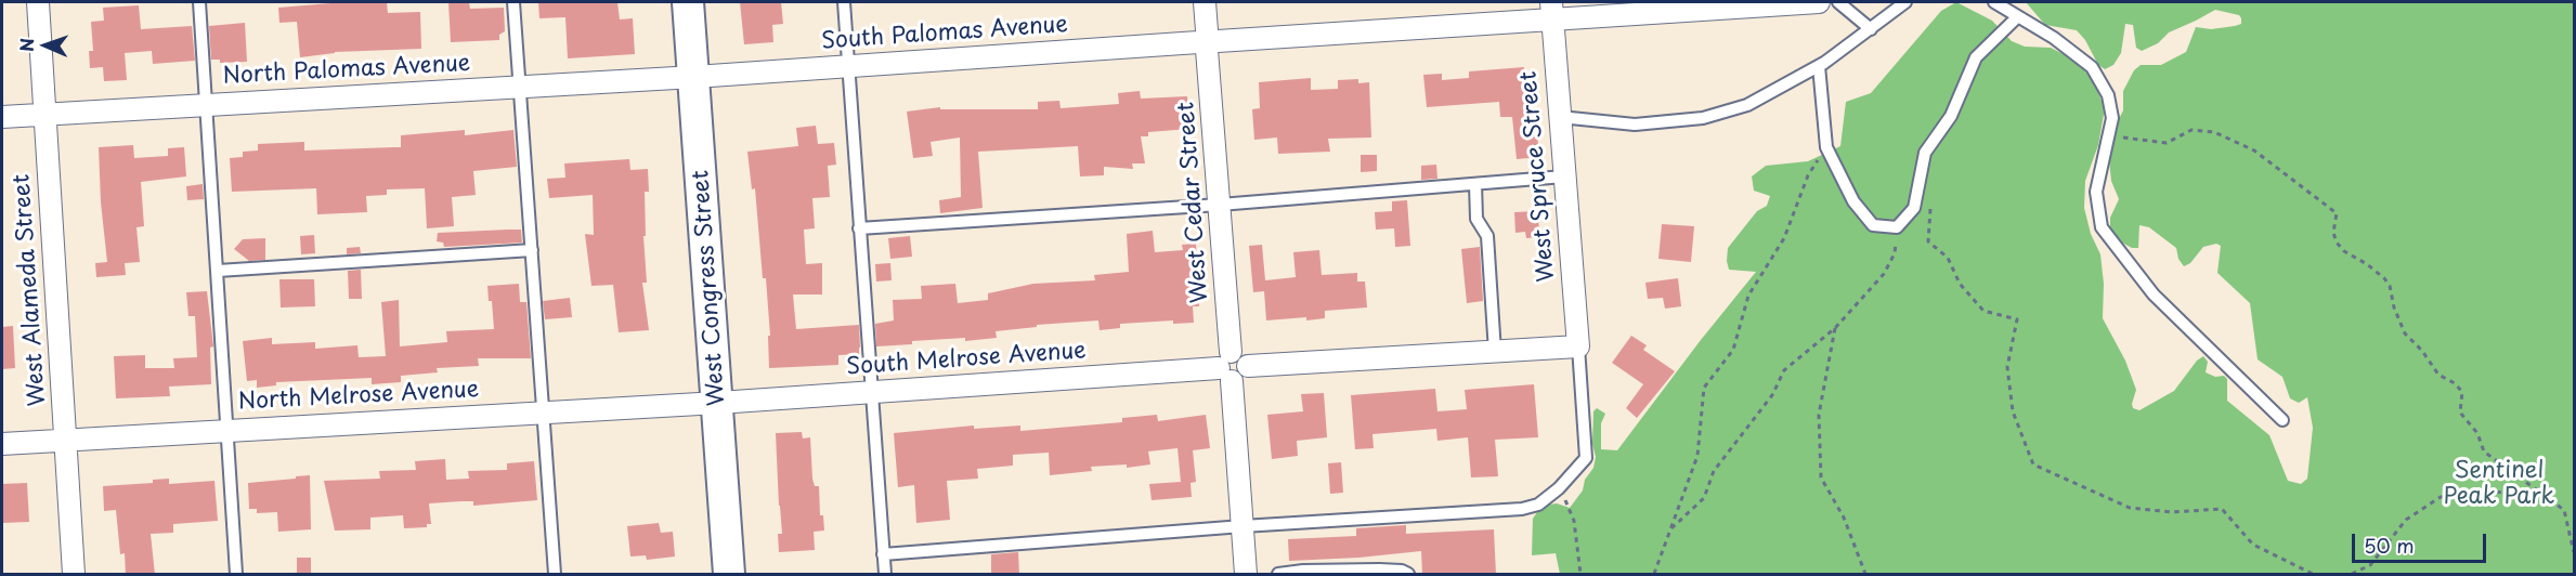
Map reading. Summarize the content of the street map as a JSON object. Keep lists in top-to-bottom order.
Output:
{
  "streets": {
    "main road": ["West Congress Street"],
    "street": [
      "South Palomas Avenue",
      "North Palomas Avenue",
      "West Spruce Street",
      "West Cedar Street",
      "West Alameda Street",
      "South Melrose Avenue",
      "North Melrose Avenue"
    ]
  },
  "crossings": [
    ["South Palomas Avenue", "North Palomas Avenue"],
    ["South Palomas Avenue", "West Spruce Street"],
    ["South Palomas Avenue", "West Cedar Street"],
    ["South Palomas Avenue", "West Congress Street"],
    ["North Palomas Avenue", "West Congress Street"],
    ["North Palomas Avenue", "West Alameda Street"],
    ["West Cedar Street", "South Melrose Avenue"],
    ["West Congress Street", "South Melrose Avenue"],
    ["West Congress Street", "North Melrose Avenue"],
    ["West Alameda Street", "North Melrose Avenue"],
    ["South Melrose Avenue", "North Melrose Avenue"]
  ],
  "parks": ["Sentinel Peak Park"],
  "scale_bar": "50 m",
  "north": "left"
}
